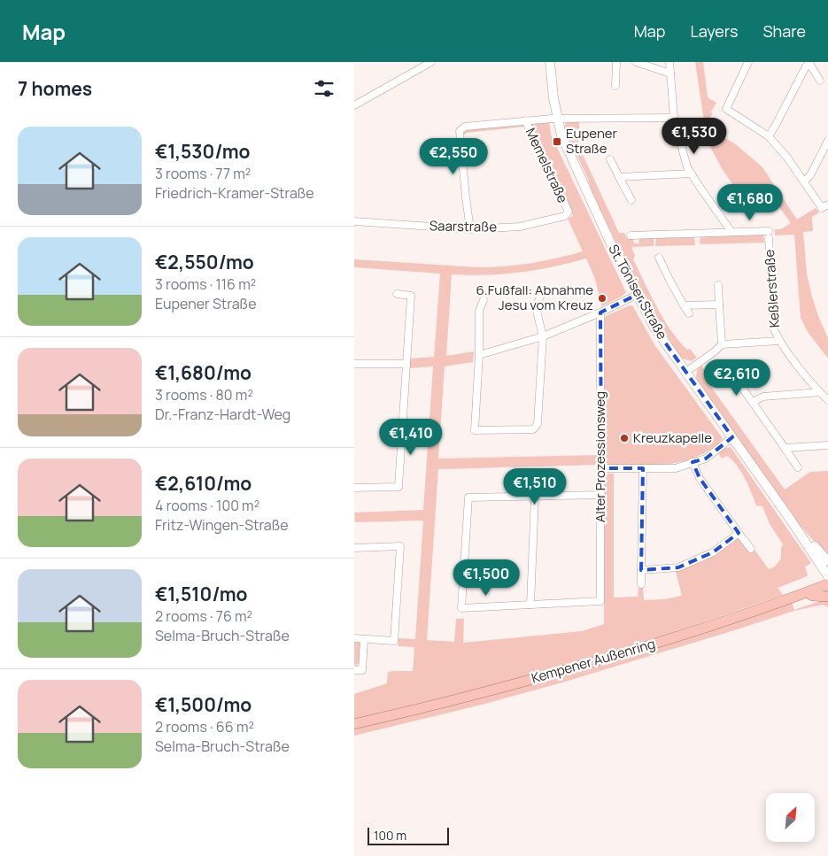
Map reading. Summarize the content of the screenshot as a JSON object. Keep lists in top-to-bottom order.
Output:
{
  "streets": {
    "main road": ["St.Töniser Straße", "Kempener Außenring"],
    "street": [
      "Memelstraße",
      "Saarstraße",
      "Keßlerstraße",
      "Alter Prozessionsweg"
    ]
  },
  "crossings": [
    ["Memelstraße", "Saarstraße"]
  ],
  "places": {
    "transit": ["Eupener Straße"],
    "other": ["6.Fußfall: Abnahme Jesu vom Kreuz", "Kreuzkapelle"]
  },
  "scale_bar": "100 m",
  "north": "top right",
  "page": {
    "header": "Map",
    "nav": ["Map", "Layers", "Share"],
    "heading": "7 homes",
    "list": [
      {
        "name": "€1,530/mo",
        "note": "3 rooms · 77 m² · Friedrich-Kramer-Straße"
      },
      {
        "name": "€2,550/mo",
        "note": "3 rooms · 116 m² · Eupener Straße"
      },
      {
        "name": "€1,680/mo",
        "note": "3 rooms · 80 m² · Dr.-Franz-Hardt-Weg"
      },
      {
        "name": "€2,610/mo",
        "note": "4 rooms · 100 m² · Fritz-Wingen-Straße"
      },
      {
        "name": "€1,510/mo",
        "note": "2 rooms · 76 m² · Selma-Bruch-Straße"
      },
      {
        "name": "€1,500/mo",
        "note": "2 rooms · 66 m² · Selma-Bruch-Straße"
      }
    ],
    "price": [
      "€1,530",
      "€2,550",
      "€1,680",
      "€2,610",
      "€1,410",
      "€1,510",
      "€1,500"
    ],
    "scale": "100 m"
  }
}
